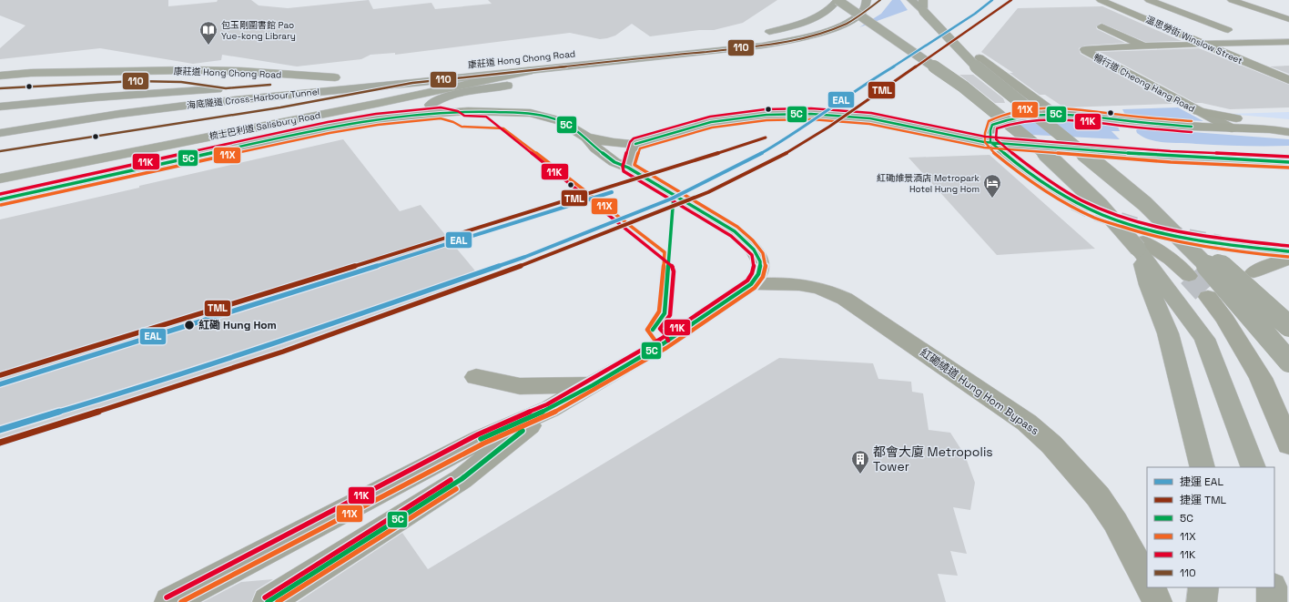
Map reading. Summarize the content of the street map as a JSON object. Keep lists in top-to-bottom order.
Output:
{
  "streets": {
    "highway": ["康莊道 Hong Chong Road", "海底隧道 Cross-Harbour Tunnel"],
    "main road": ["溫思勞街 Winslow Street", "梳士巴利道 Salisbury Road"],
    "street": ["暢行道 Cheong Hang Road", "紅磡繞道 Hung Hom Bypass"]
  },
  "crossings": [
    ["溫思勞街 Winslow Street", "暢行道 Cheong Hang Road"],
    ["康莊道 Hong Chong Road", "海底隧道 Cross-Harbour Tunnel"],
    ["康莊道 Hong Chong Road", "梳士巴利道 Salisbury Road"],
    ["海底隧道 Cross-Harbour Tunnel", "梳士巴利道 Salisbury Road"]
  ],
  "places": {
    "library": ["包玉剛圖書館 Pao Yue-kong Library"],
    "hotel": ["紅磡維景酒店 Metropark Hotel Hung Hom"],
    "other": ["紅磡 Hung Hom"],
    "building": ["都會大廈 Metropolis Tower"]
  },
  "lines": [
    "metro line EAL",
    "metro line TML",
    "transit line 110",
    "transit line 11X",
    "transit line 11K",
    "transit line 5C"
  ],
  "legend": [
    "捷運 EAL",
    "捷運 TML",
    "5C",
    "11X",
    "11K",
    "110"
  ]
}
